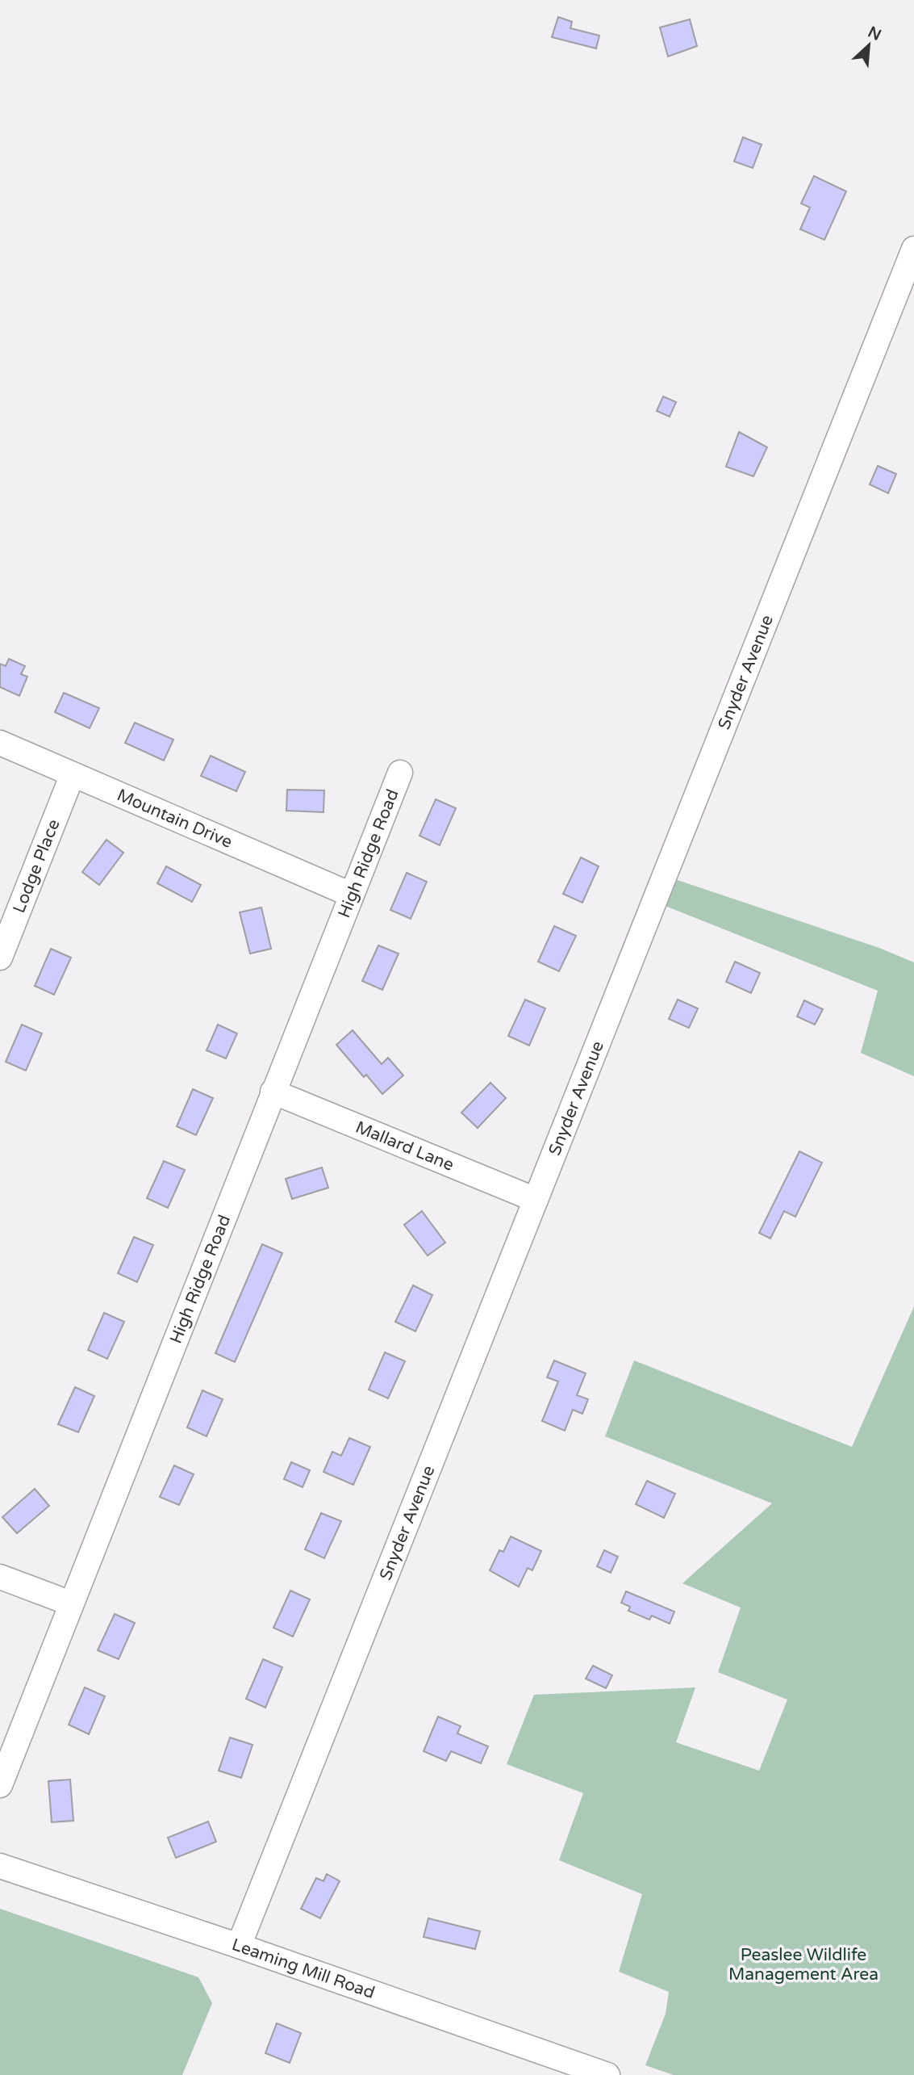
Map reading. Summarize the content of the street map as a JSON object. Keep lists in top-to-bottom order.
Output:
{
  "streets": {
    "street": [
      "Snyder Avenue",
      "Mountain Drive",
      "High Ridge Road",
      "Lodge Place",
      "Mallard Lane",
      "Leaming Mill Road"
    ]
  },
  "crossings": [
    ["Snyder Avenue", "Mallard Lane"],
    ["Snyder Avenue", "Leaming Mill Road"],
    ["Mountain Drive", "High Ridge Road"],
    ["Mountain Drive", "Lodge Place"],
    ["High Ridge Road", "Mallard Lane"]
  ],
  "parks": ["Peaslee Wildlife Management Area"],
  "north": "top right"
}
